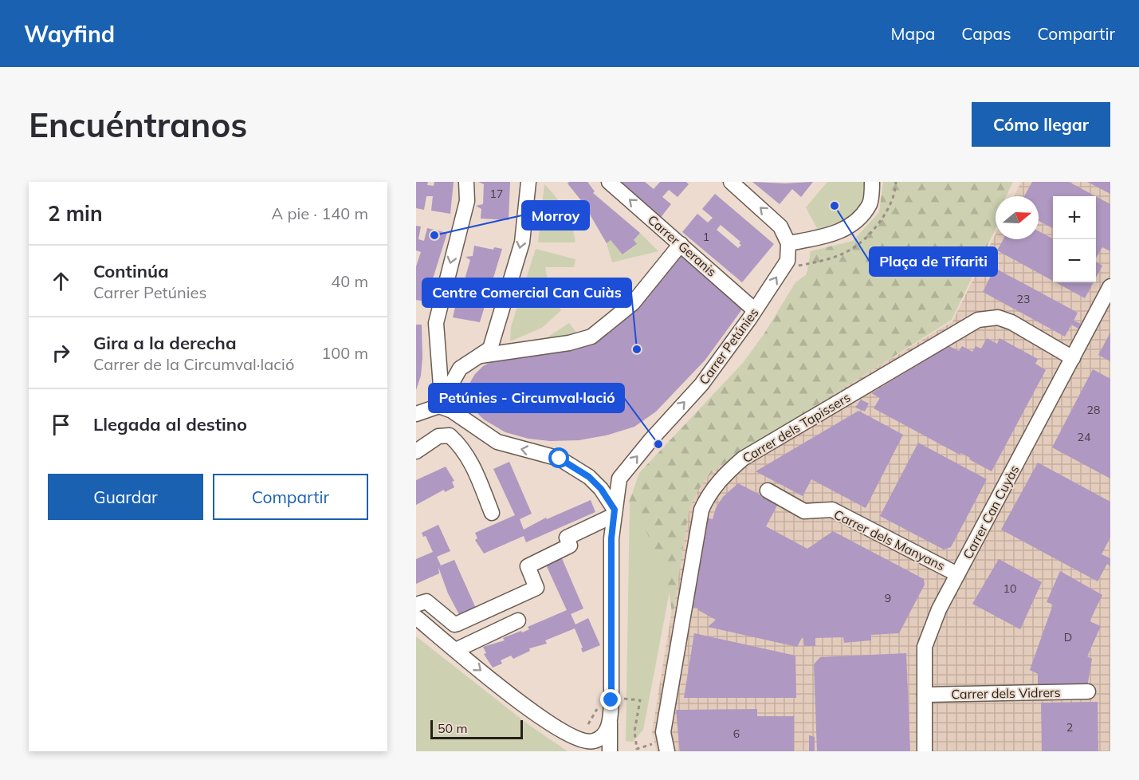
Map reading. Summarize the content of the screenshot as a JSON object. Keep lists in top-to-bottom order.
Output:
{
  "streets": {
    "street": [
      "Carrer Geranis",
      "Carrer Petúnies",
      "Carrer dels Tapissers",
      "Carrer Can Cuyàs",
      "Carrer dels Manyans",
      "Carrer dels Vidrers"
    ]
  },
  "crossings": [
    ["Carrer Geranis", "Carrer Petúnies"],
    ["Carrer dels Tapissers", "Carrer Can Cuyàs"],
    ["Carrer Can Cuyàs", "Carrer dels Manyans"],
    ["Carrer Can Cuyàs", "Carrer dels Vidrers"]
  ],
  "one_way": ["Carrer Geranis", "Carrer Petúnies"],
  "places": [
    "Plaça de Tifariti",
    "Morroy",
    "Centre Comercial Can Cuiàs",
    "Petúnies - Circumval·lació"
  ],
  "house_numbers": [
    "17",
    "1",
    "23",
    "28",
    "24",
    "10",
    "9",
    "D",
    "2",
    "6"
  ],
  "scale_bar": "50 m",
  "north": "right",
  "page": {
    "header": "Wayfind",
    "nav": ["Mapa", "Capas", "Compartir"],
    "buttons": [
      "Cómo llegar",
      ["Guardar", "Compartir"]
    ],
    "title": "Encuéntranos",
    "heading": ["2 min", "A pie · 140 m"],
    "map_buttons": ["+", "−"],
    "list": [
      ["Continúa", "Carrer Petúnies", "40 m"],
      ["Gira a la derecha", "Carrer de la Circumval·lació", "100 m"],
      "Llegada al destino"
    ],
    "scale": "50 m"
  }
}
